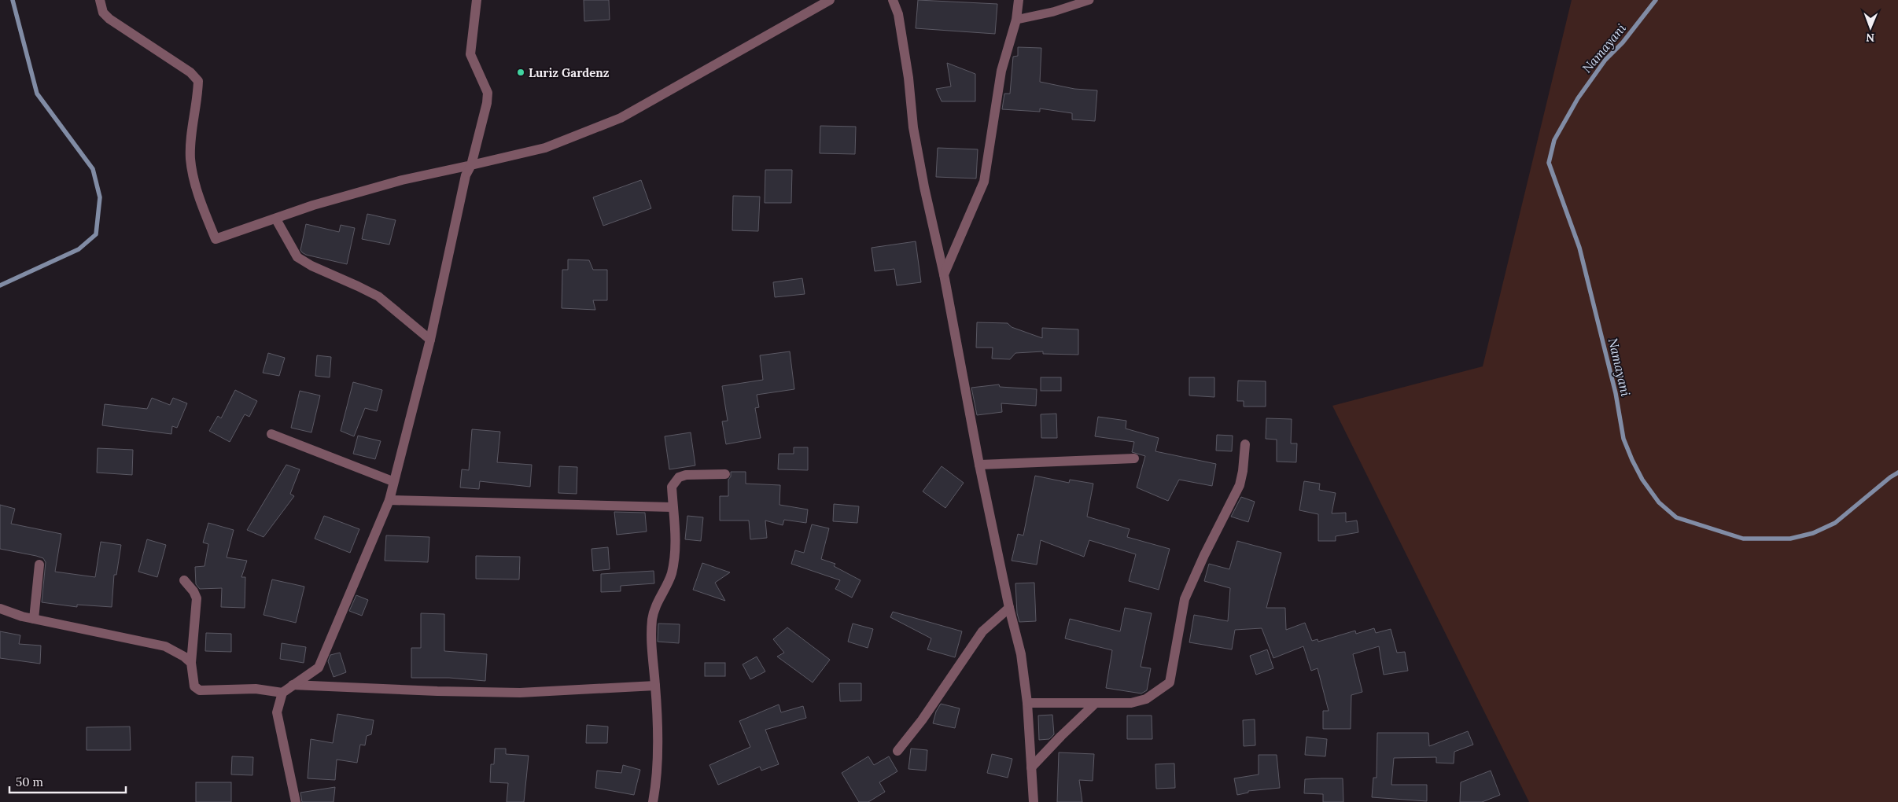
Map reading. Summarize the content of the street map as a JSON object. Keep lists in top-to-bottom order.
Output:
{
  "water": ["Namayani"],
  "places": ["Luriz Gardenz"],
  "scale_bar": "50 m",
  "north": "bottom"
}
